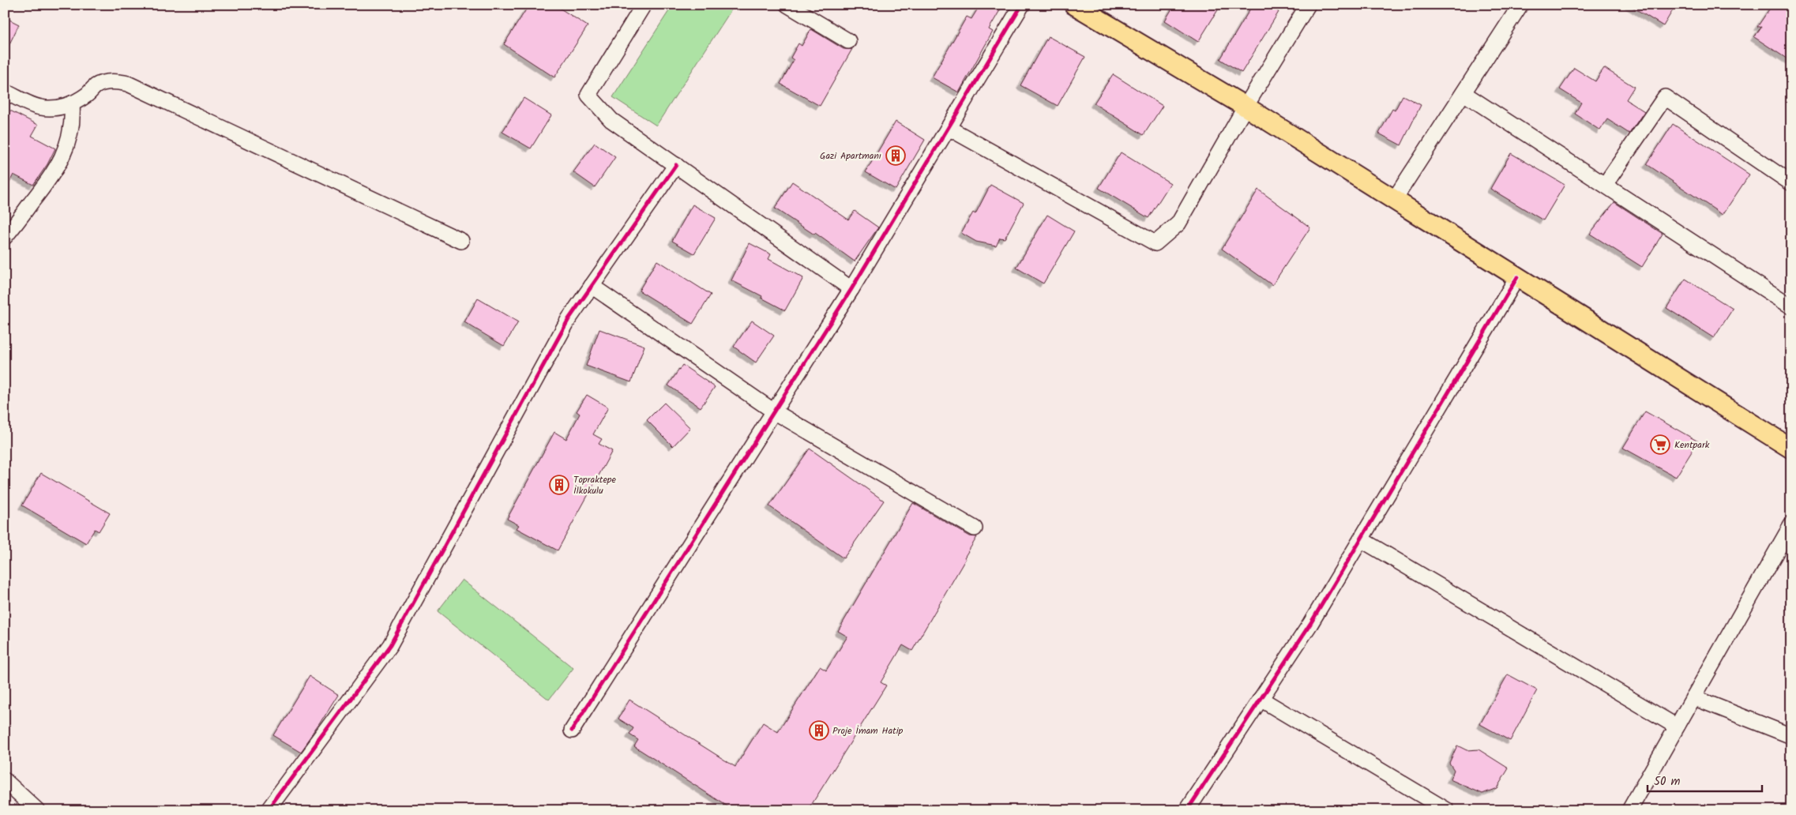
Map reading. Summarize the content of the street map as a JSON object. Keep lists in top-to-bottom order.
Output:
{
  "places": {
    "building": ["Gazi Apartmanı", "Topraktepe İlkokulu", "Proje İmam Hatip"],
    "supermarket": ["Kentpark"]
  },
  "scale_bar": "50 m"
}
